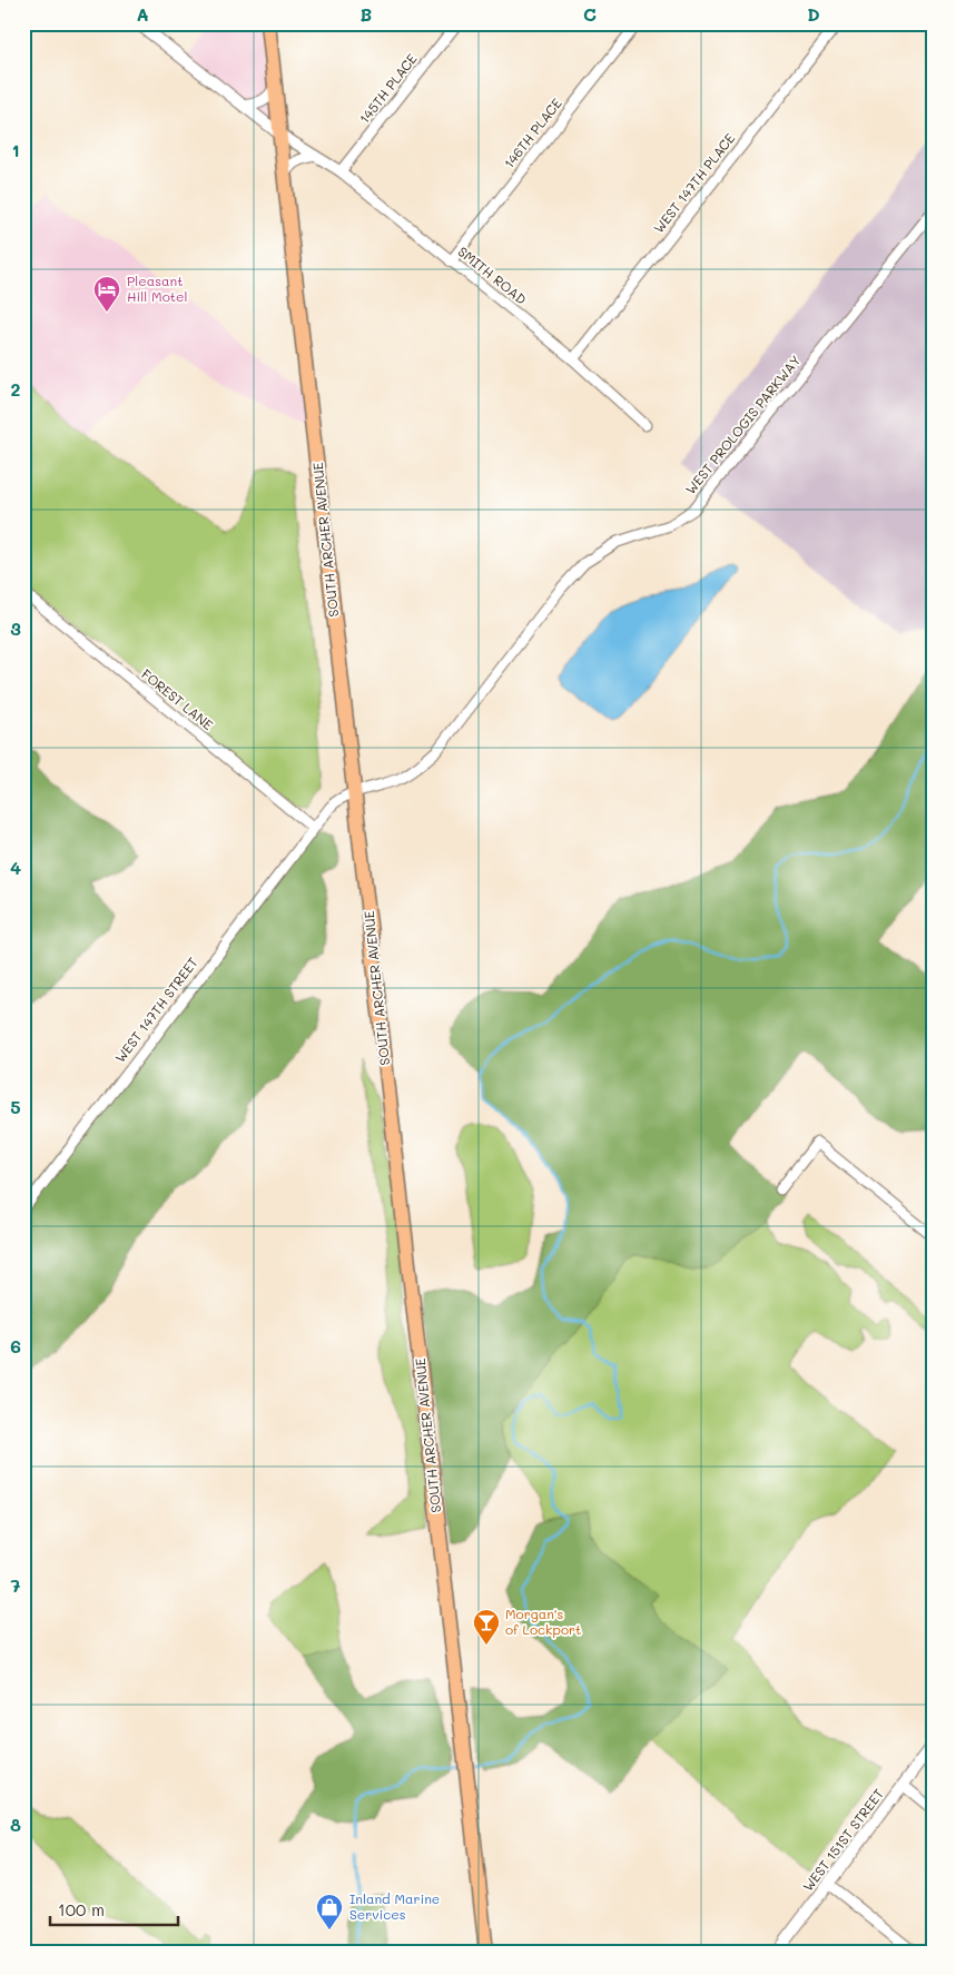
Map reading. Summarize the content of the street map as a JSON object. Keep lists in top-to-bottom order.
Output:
{
  "streets": {
    "main road": ["SOUTH ARCHER AVENUE"],
    "street": [
      "145TH PLACE",
      "146TH PLACE",
      "WEST 147TH PLACE",
      "SMITH ROAD",
      "WEST PROLOGIS PARKWAY",
      "FOREST LANE",
      "WEST 147TH STREET",
      "WEST 151ST STREET"
    ]
  },
  "crossings": [
    ["145TH PLACE", "SMITH ROAD"],
    ["146TH PLACE", "SMITH ROAD"],
    ["WEST 147TH PLACE", "SMITH ROAD"],
    ["SMITH ROAD", "SOUTH ARCHER AVENUE"],
    ["WEST PROLOGIS PARKWAY", "SOUTH ARCHER AVENUE"],
    ["WEST PROLOGIS PARKWAY", "FOREST LANE"],
    ["WEST PROLOGIS PARKWAY", "WEST 147TH STREET"],
    ["FOREST LANE", "WEST 147TH STREET"]
  ],
  "places": {
    "hotel": ["Pleasant Hill Motel"],
    "bar": ["Morgan's of Lockport"],
    "shop": ["Inland Marine Services"]
  },
  "scale_bar": "100 m",
  "grid": {
    "columns": [
      "A",
      "B",
      "C",
      "D"
    ],
    "rows": [
      "1",
      "2",
      "3",
      "4",
      "5",
      "6",
      "7",
      "8"
    ]
  }
}
